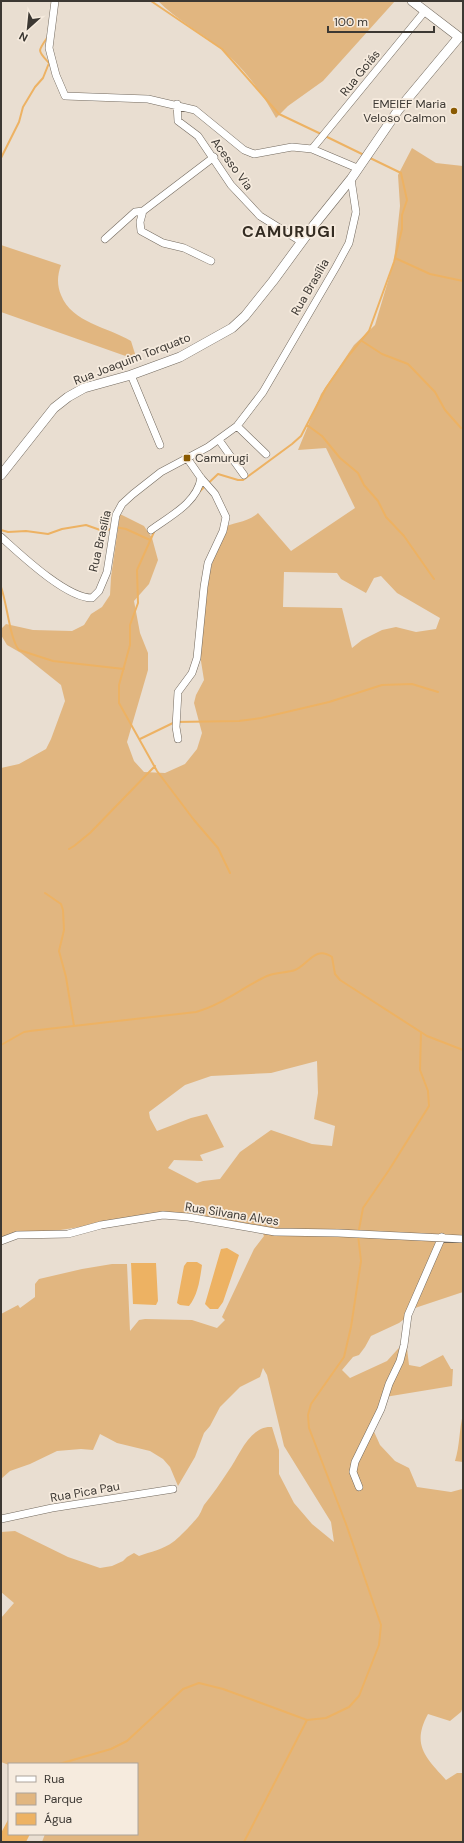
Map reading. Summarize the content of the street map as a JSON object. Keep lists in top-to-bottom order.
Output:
{
  "streets": {
    "street": [
      "Rua Goiás",
      "Acesso Via",
      "Rua Brasília",
      "Rua Joaquim Torquato",
      "Rua Silvana Alves",
      "Rua Pica Pau"
    ]
  },
  "crossings": [
    ["Acesso Via", "Rua Joaquim Torquato"],
    ["Rua Brasília", "Rua Joaquim Torquato"]
  ],
  "districts": ["CAMURUGI"],
  "places": {
    "other": ["EMEIEF Maria Veloso Calmon"],
    "transit": ["Camurugi"]
  },
  "legend": ["Rua", "Parque", "Água"],
  "scale_bar": "100 m",
  "north": "bottom left"
}
